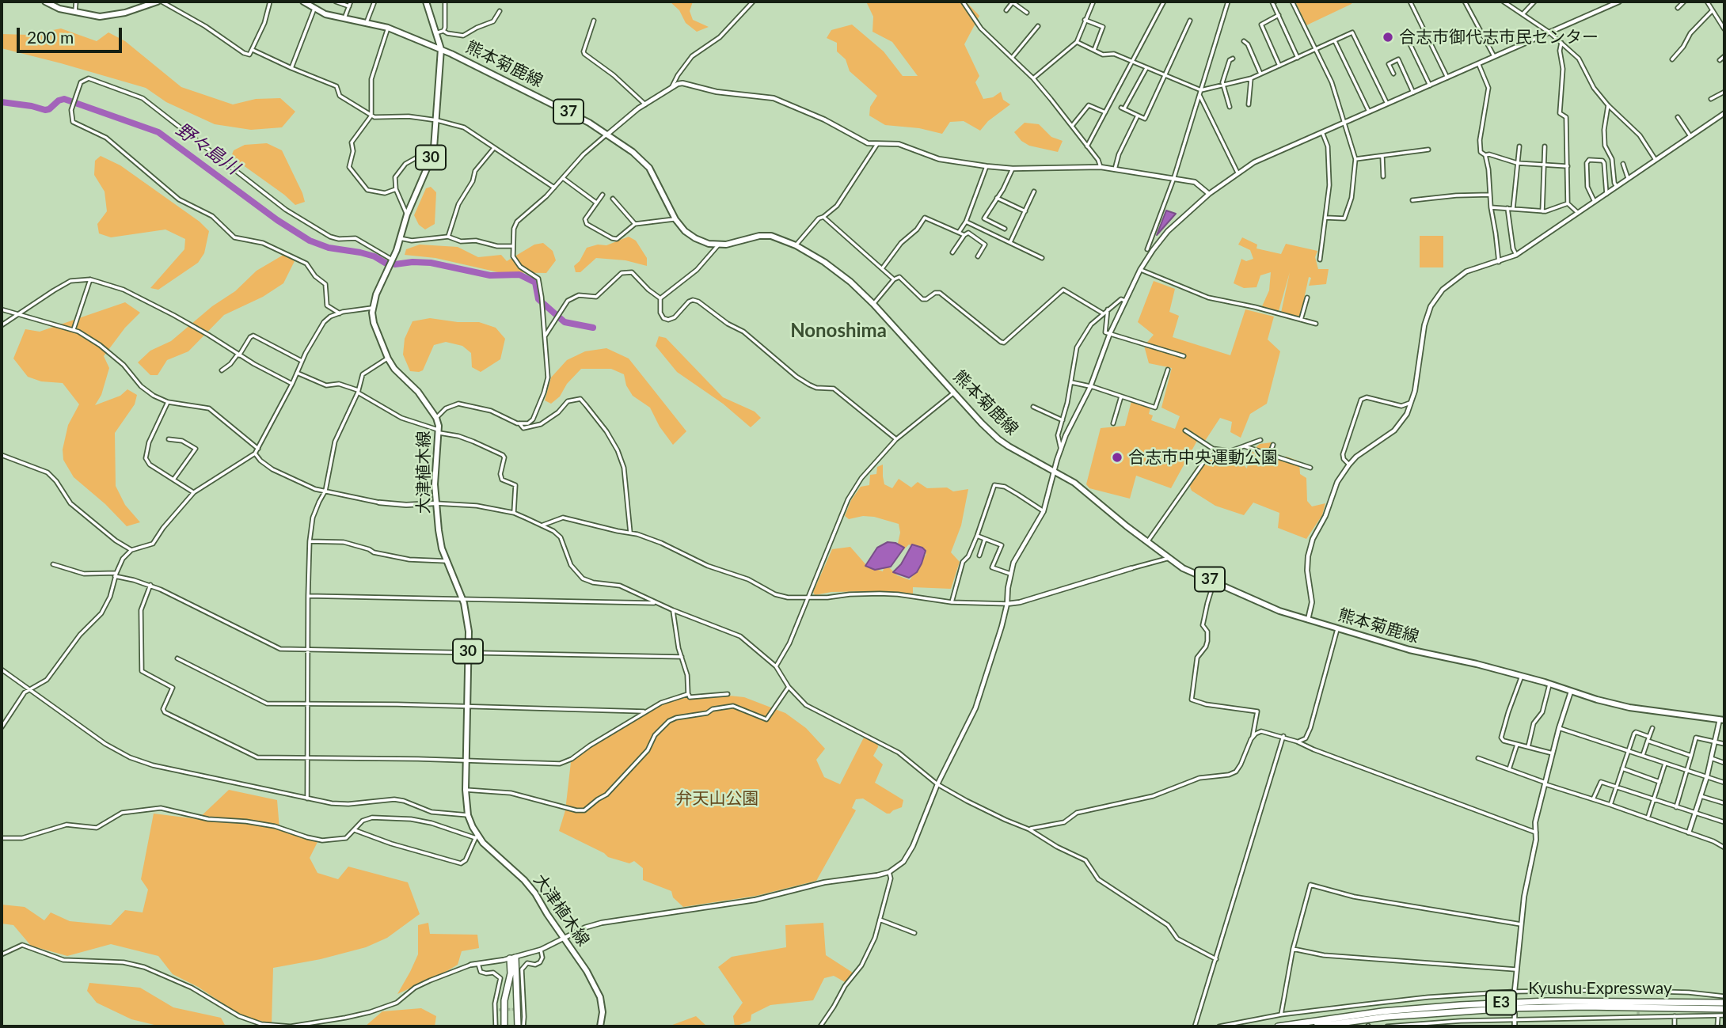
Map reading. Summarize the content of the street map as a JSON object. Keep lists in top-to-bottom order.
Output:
{
  "streets": {
    "highway": ["Kyushu Expressway", "E3"],
    "main road": [
      "熊本菊鹿線",
      "37",
      "30",
      "大津植木線"
    ]
  },
  "crossings": [
    ["熊本菊鹿線", "30"],
    ["30", "大津植木線"]
  ],
  "districts": ["Nonoshima"],
  "water": ["野々島川"],
  "parks": ["弁天山公園"],
  "places": ["合志市御代志市民センター", "合志市中央運動公園"],
  "scale_bar": "200 m"
}
